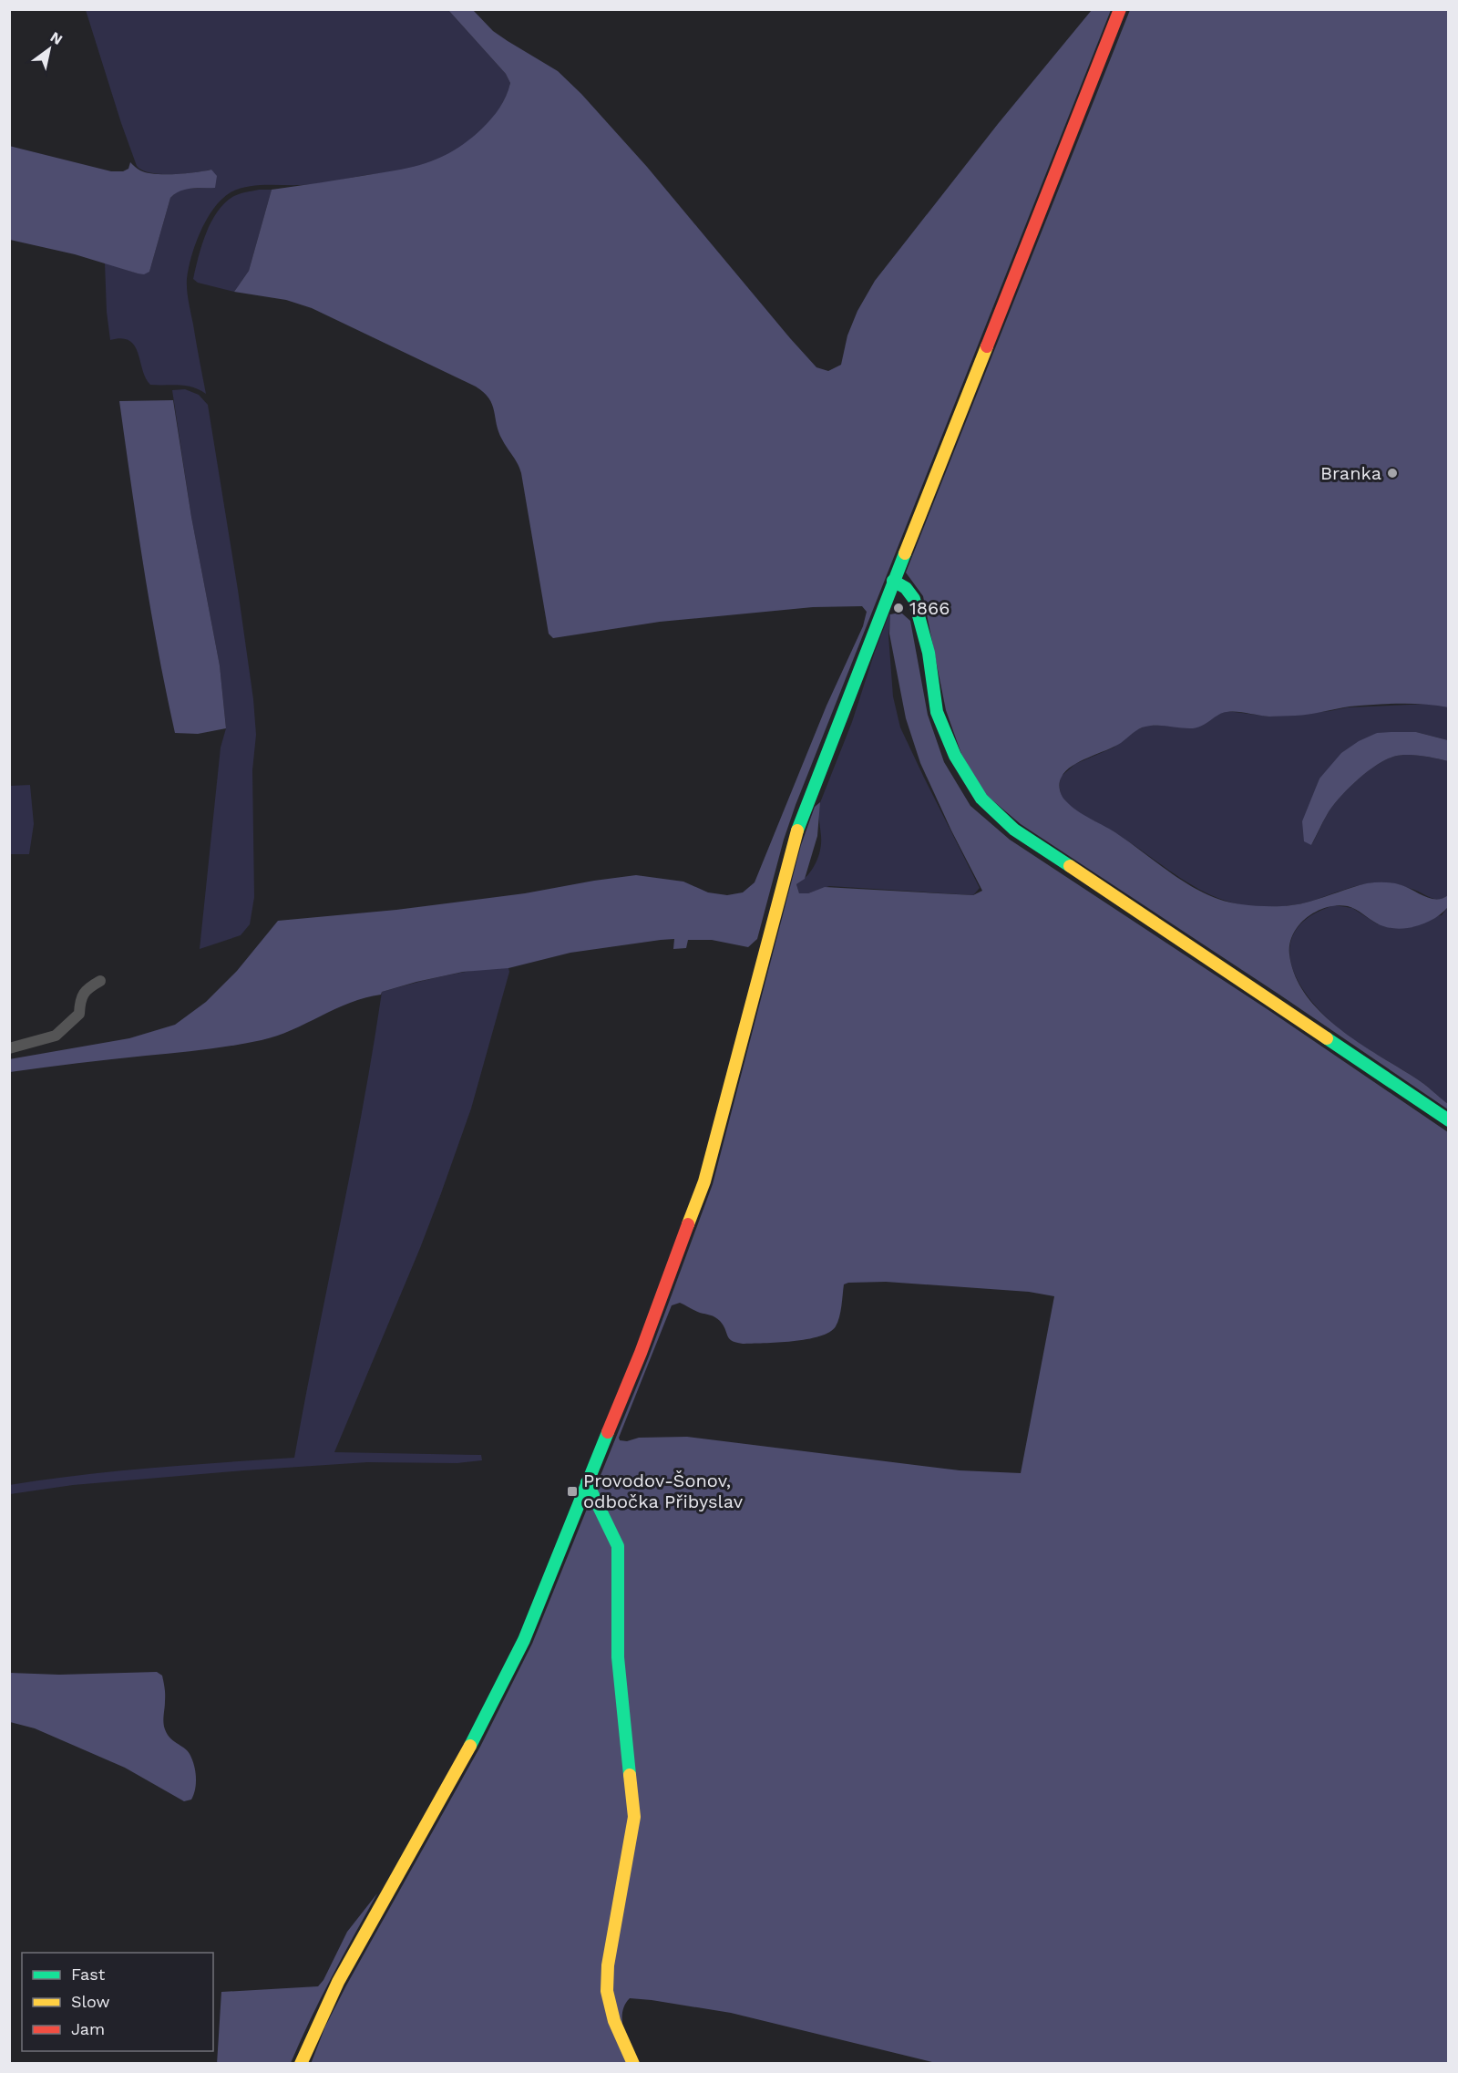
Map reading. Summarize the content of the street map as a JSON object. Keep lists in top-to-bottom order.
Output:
{
  "places": {
    "other": ["Branka", "1866"],
    "transit": ["Provodov-Šonov, odbočka Přibyslav"]
  },
  "legend": ["Fast", "Slow", "Jam"],
  "north": "top right"
}
